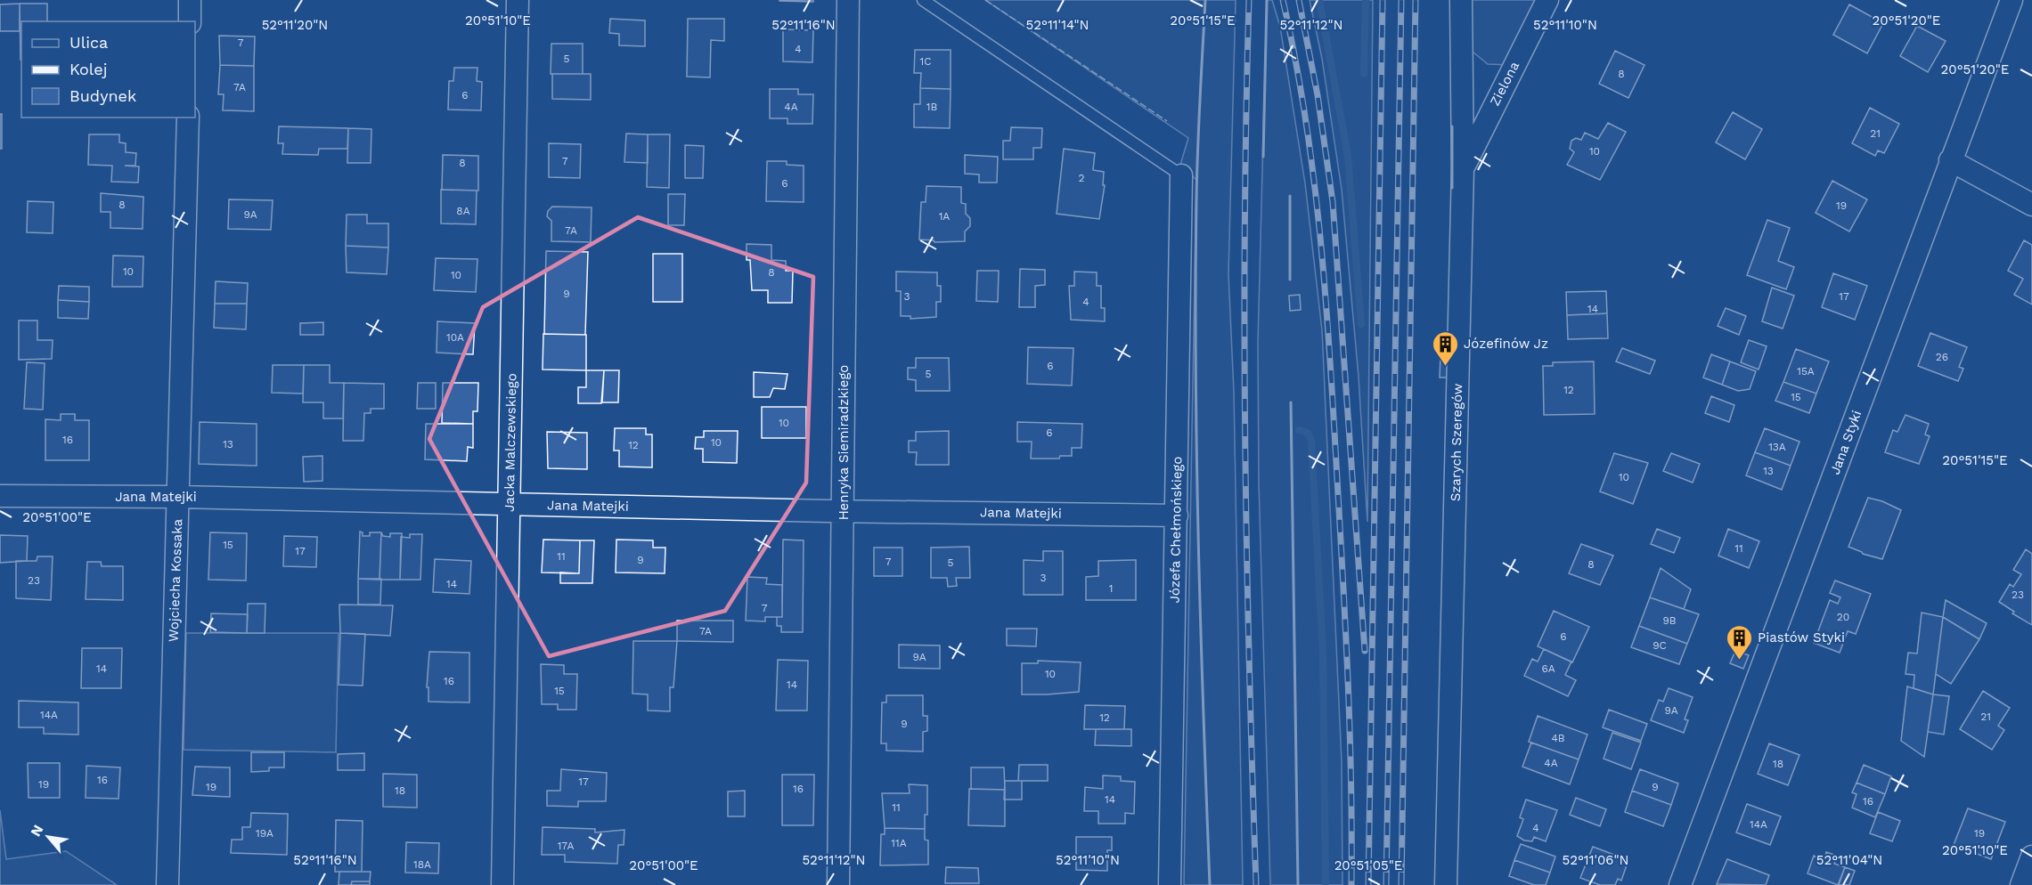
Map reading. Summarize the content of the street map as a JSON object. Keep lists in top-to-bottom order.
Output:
{
  "streets": {
    "street": [
      "Zielona",
      "Jacka Malczewskiego",
      "Henryka Siemiradzkiego",
      "Szarych Szeregów",
      "Jana Styki",
      "Jana Matejki",
      "Józefa Chełmońskiego",
      "Wojciecha Kossaka"
    ]
  },
  "crossings": [
    ["Zielona", "Szarych Szeregów"],
    ["Jacka Malczewskiego", "Jana Matejki"],
    ["Henryka Siemiradzkiego", "Jana Matejki"],
    ["Jana Matejki", "Józefa Chełmońskiego"],
    ["Jana Matejki", "Wojciecha Kossaka"]
  ],
  "places": {
    "building": ["Józefinów Jz", "Piastów Styki"]
  },
  "house_numbers": [
    "7",
    "4",
    "5",
    "1C",
    "8",
    "7A",
    "6",
    "4A",
    "1B",
    "21",
    "10",
    "7",
    "8",
    "2",
    "6",
    "8",
    "19",
    "8A",
    "9A",
    "1A",
    "7A",
    "10",
    "8",
    "10",
    "9",
    "3",
    "17",
    "4",
    "14",
    "10A",
    "26",
    "6",
    "15A",
    "5",
    "12",
    "15",
    "10",
    "6",
    "16",
    "10",
    "13",
    "12",
    "13A",
    "13",
    "10",
    "15",
    "11",
    "17",
    "11",
    "9",
    "7",
    "5",
    "8",
    "3",
    "23",
    "14",
    "1",
    "23",
    "7",
    "20",
    "9B",
    "7A",
    "6",
    "9C",
    "9A",
    "14",
    "6A",
    "10",
    "16",
    "14",
    "15",
    "9A",
    "14A",
    "21",
    "12",
    "9",
    "4B",
    "4A",
    "18",
    "16",
    "17",
    "19",
    "19",
    "9",
    "16",
    "18",
    "14",
    "16",
    "11",
    "14A",
    "4",
    "19A",
    "19",
    "11A",
    "17A",
    "18A"
  ],
  "legend": ["Ulica", "Kolej", "Budynek"],
  "north": "top left",
  "coordinates": [
    "20°51'10\"E",
    "20°51'15\"E",
    "20°51'20\"E",
    "52°11'20\"N",
    "52°11'16\"N",
    "52°11'14\"N",
    "52°11'12\"N",
    "52°11'10\"N",
    "20°51'00\"E",
    "52°11'06\"N",
    "52°11'04\"N",
    "20°51'05\"E"
  ]
}
